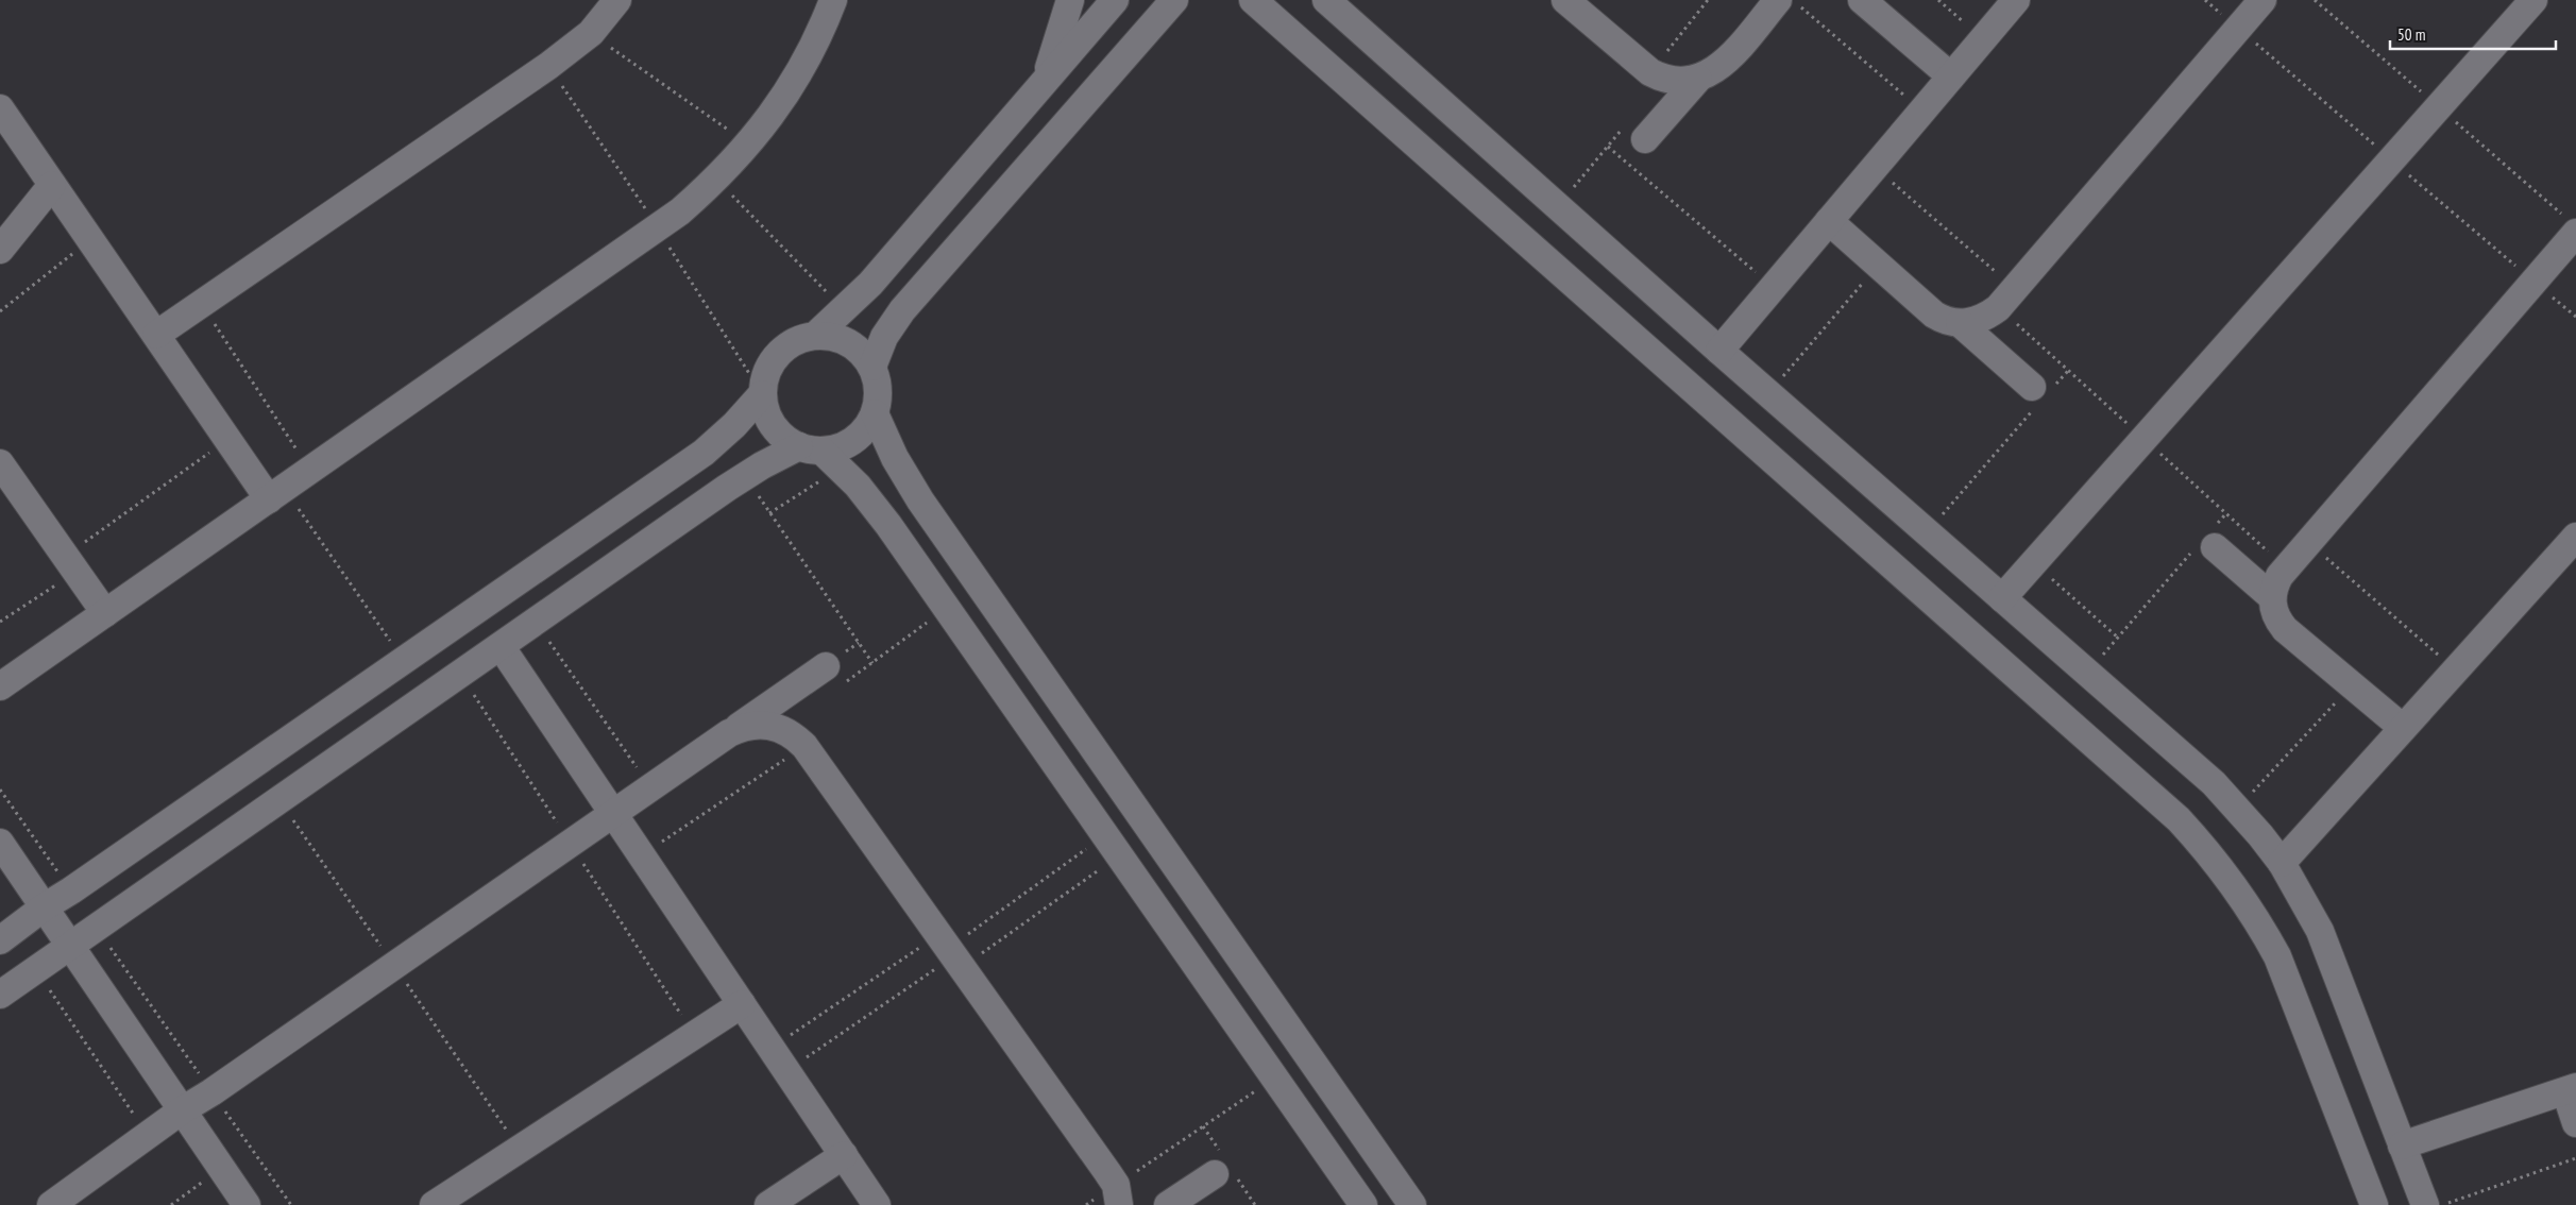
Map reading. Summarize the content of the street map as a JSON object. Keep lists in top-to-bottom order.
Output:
{
  "scale_bar": "50 m"
}
